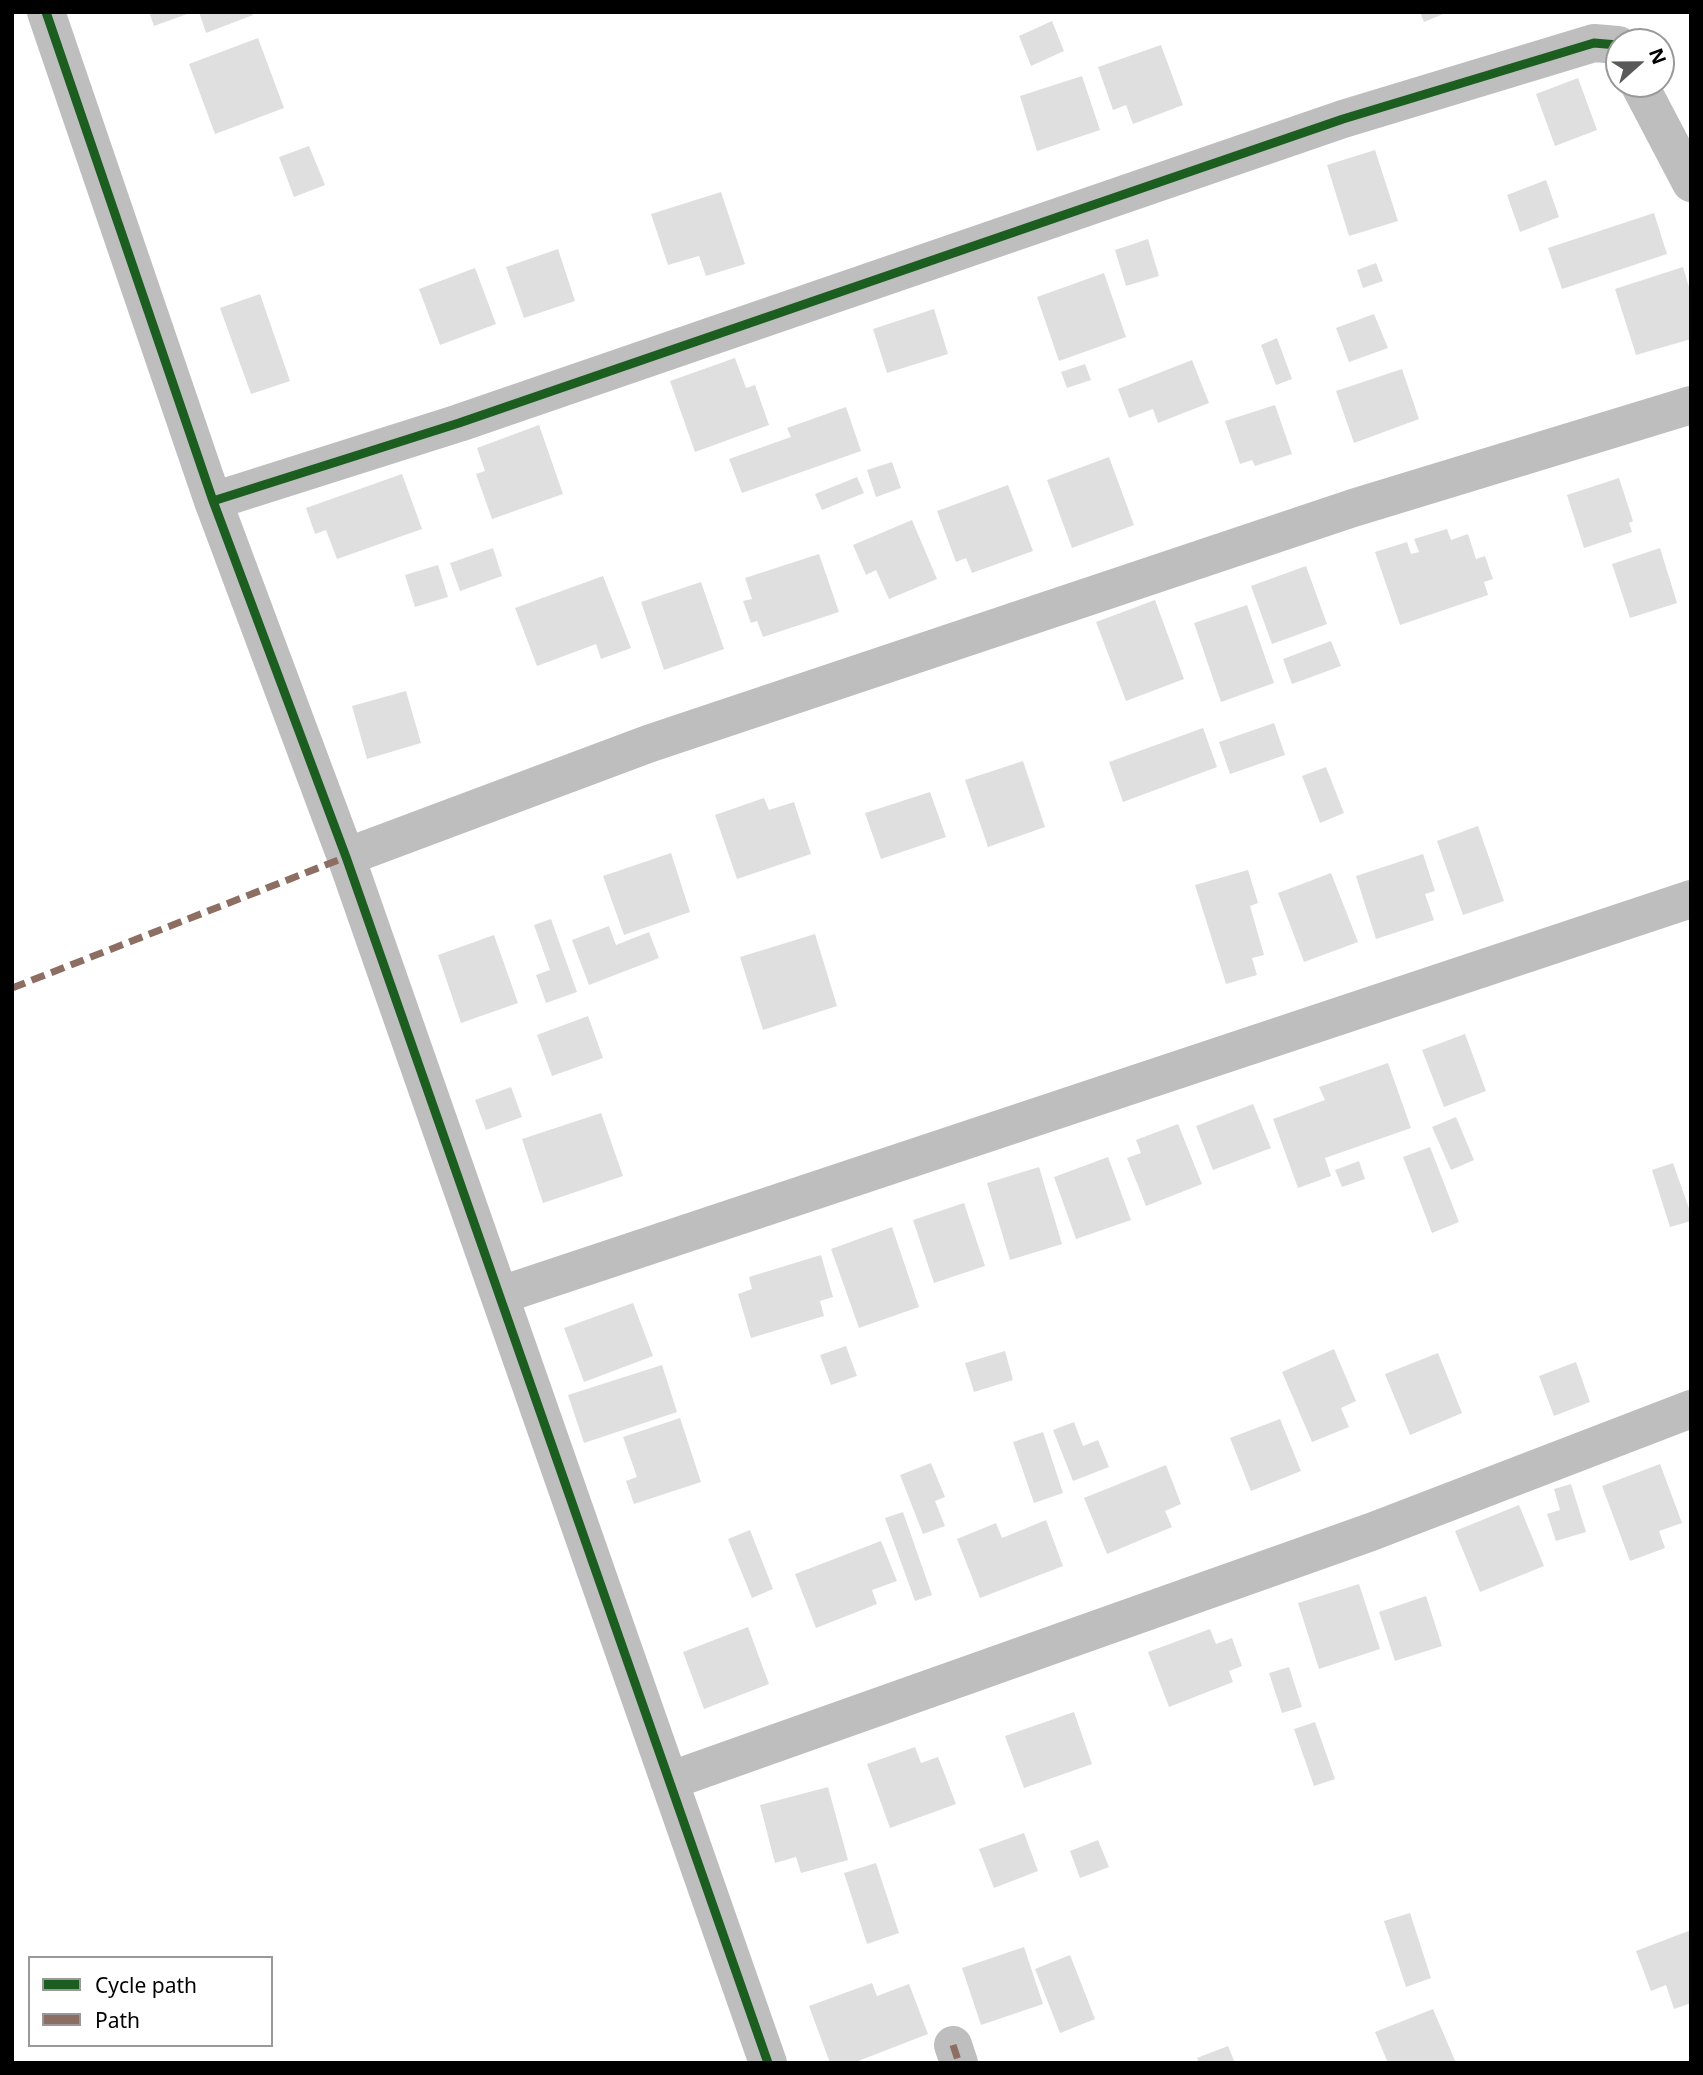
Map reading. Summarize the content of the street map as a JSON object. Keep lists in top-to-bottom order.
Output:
{
  "legend": ["Cycle path", "Path"],
  "north": "right"
}
